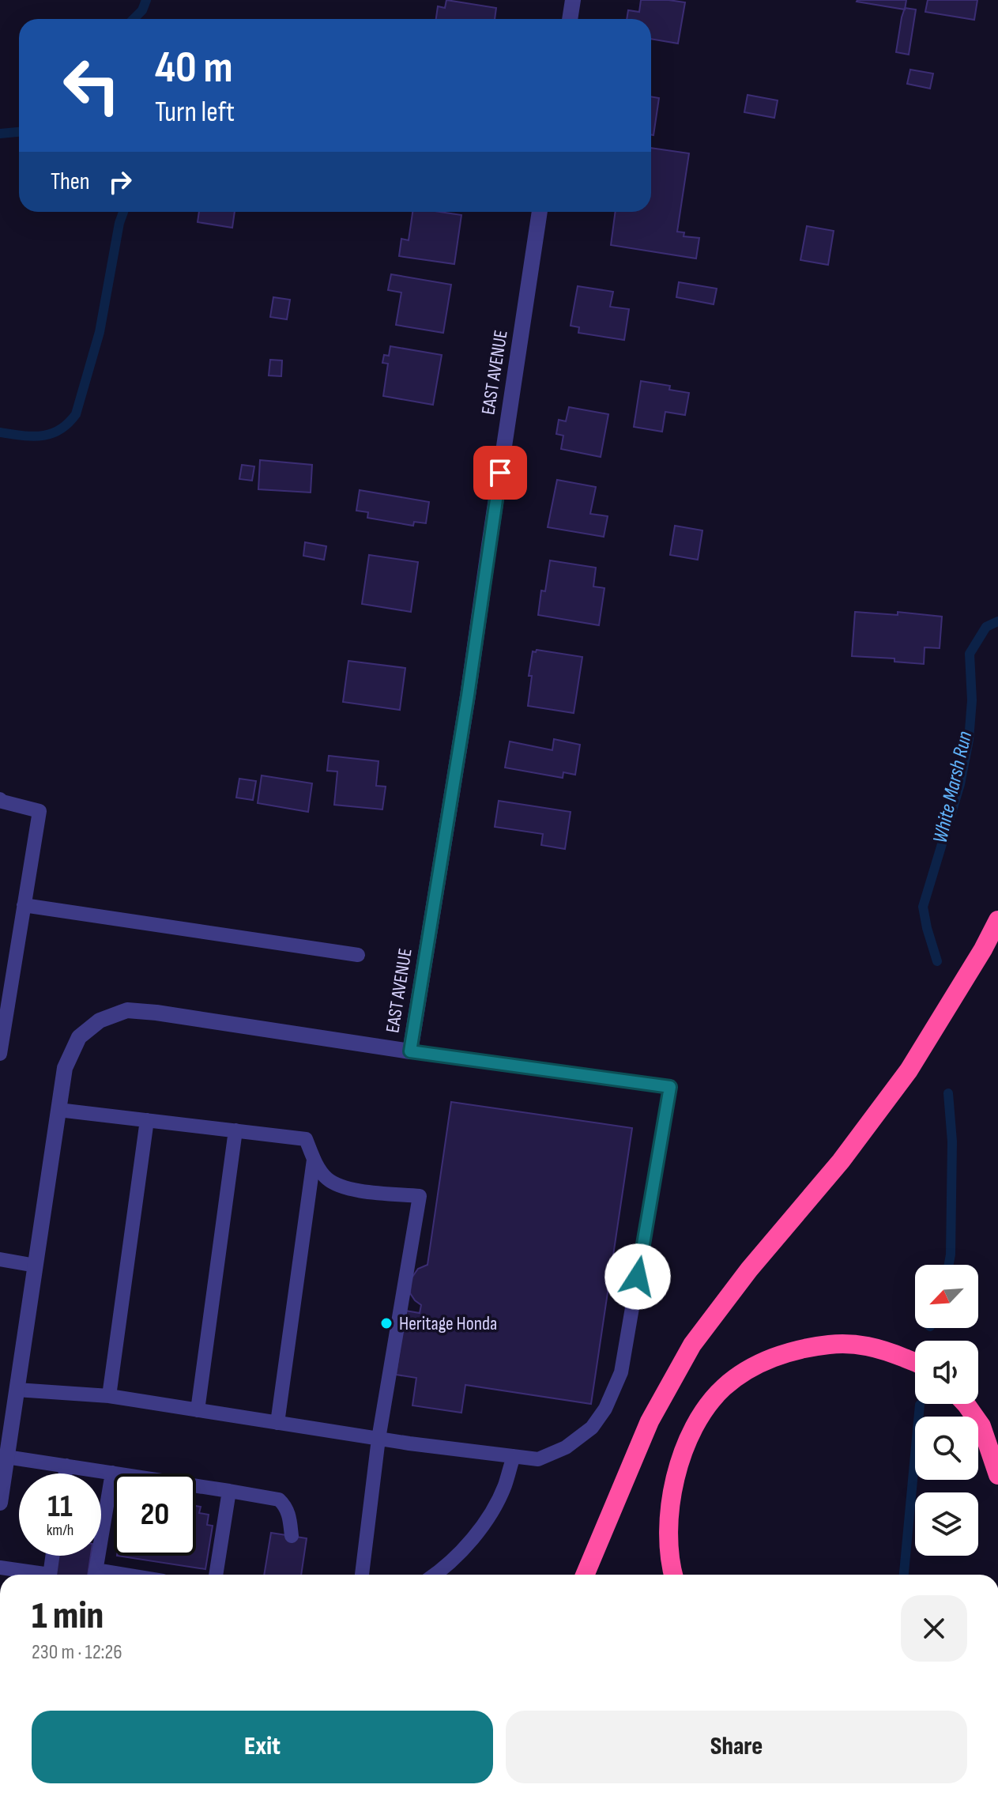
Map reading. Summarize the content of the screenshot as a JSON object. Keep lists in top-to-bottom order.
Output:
{
  "streets": {
    "street": ["EAST AVENUE"]
  },
  "water": ["White Marsh Run"],
  "places": ["Heritage Honda"],
  "north": "bottom left",
  "page": {
    "turn": ["40 m", "Turn left"],
    "then": "Then",
    "speed": "11 km/h",
    "limit": "20",
    "heading": ["1 min", "230 m · 12:26"],
    "buttons": ["Exit", "Share"]
  }
}
